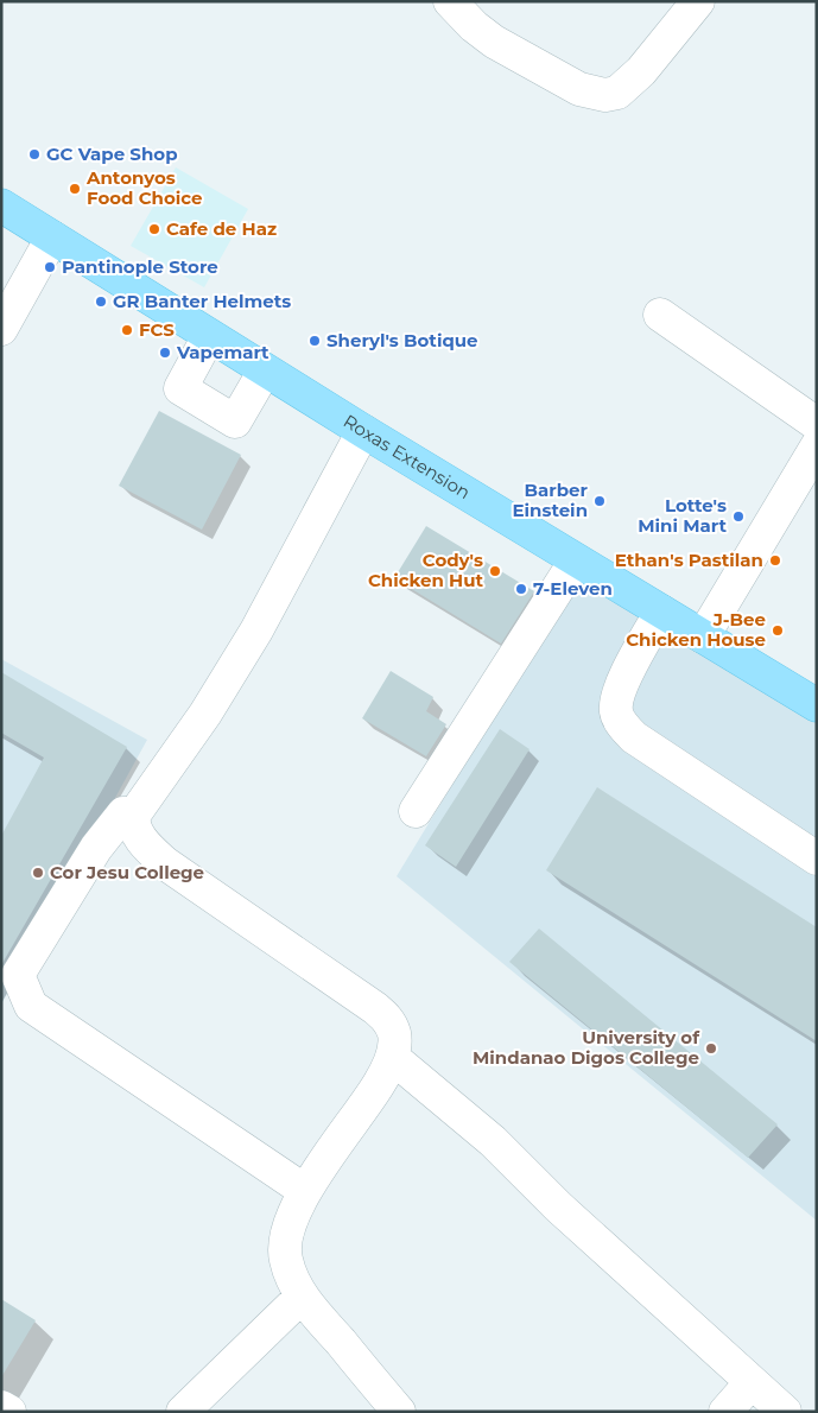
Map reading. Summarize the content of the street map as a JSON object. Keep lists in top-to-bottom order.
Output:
{
  "streets": {
    "main road": ["Roxas Extension"]
  },
  "places": [
    "GC Vape Shop",
    "Antonyos Food Choice",
    "Cafe de Haz",
    "Pantinople Store",
    "GR Banter Helmets",
    "FCS",
    "Sheryl's Botique",
    "Vapemart",
    "Barber Einstein",
    "Lotte's Mini Mart",
    "Ethan's Pastilan",
    "Cody's Chicken Hut",
    "7-Eleven",
    "J-Bee Chicken House",
    "Cor Jesu College",
    "University of Mindanao Digos College"
  ]
}
